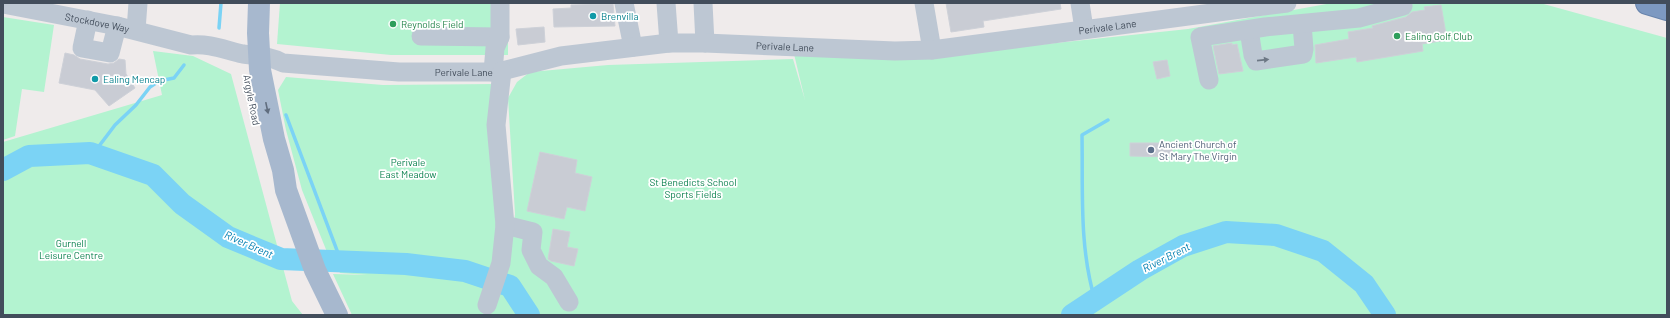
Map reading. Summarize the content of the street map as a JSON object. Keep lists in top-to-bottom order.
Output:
{
  "streets": {
    "main road": ["Argyle Road"],
    "street": ["Stockdove Way", "Perivale Lane"]
  },
  "crossings": [
    ["Stockdove Way", "Perivale Lane"],
    ["Stockdove Way", "Argyle Road"],
    ["Perivale Lane", "Argyle Road"]
  ],
  "water": ["River Brent"],
  "parks": ["Perivale East Meadow", "St Benedicts School Sports Fields", "Gurnell Leisure Centre"],
  "places": [
    "Brenvilla",
    "Reynolds Field",
    "Ealing Golf Club",
    "Ealing Mencap",
    "Ancient Church of St Mary The Virgin"
  ]
}
